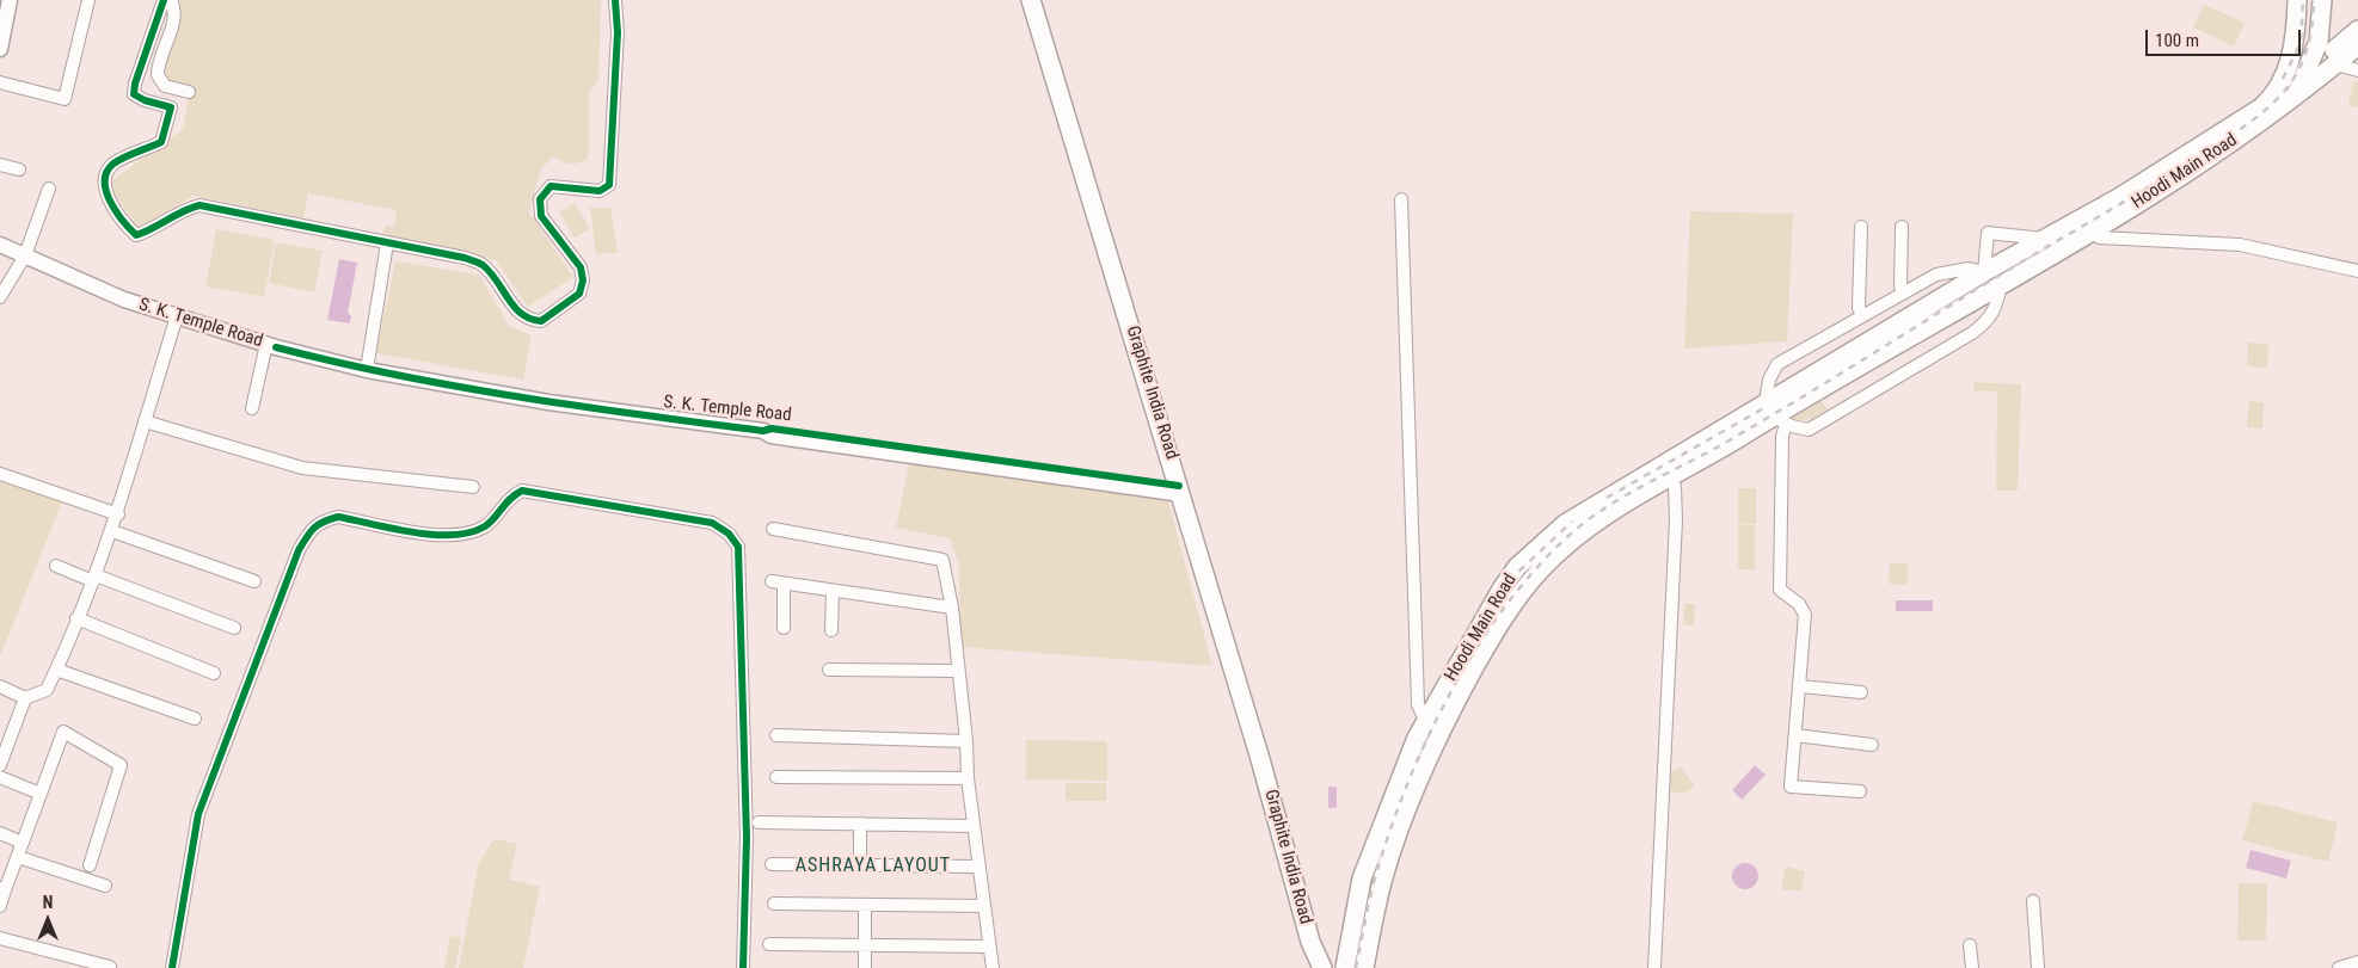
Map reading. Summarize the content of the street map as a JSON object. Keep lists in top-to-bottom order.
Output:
{
  "streets": {
    "main road": ["Hoodi Main Road", "Graphite India Road"],
    "street": ["S. K. Temple Road"]
  },
  "crossings": [
    ["S. K. Temple Road", "Graphite India Road"]
  ],
  "districts": ["ASHRAYA LAYOUT"],
  "scale_bar": "100 m",
  "north": "top"
}
